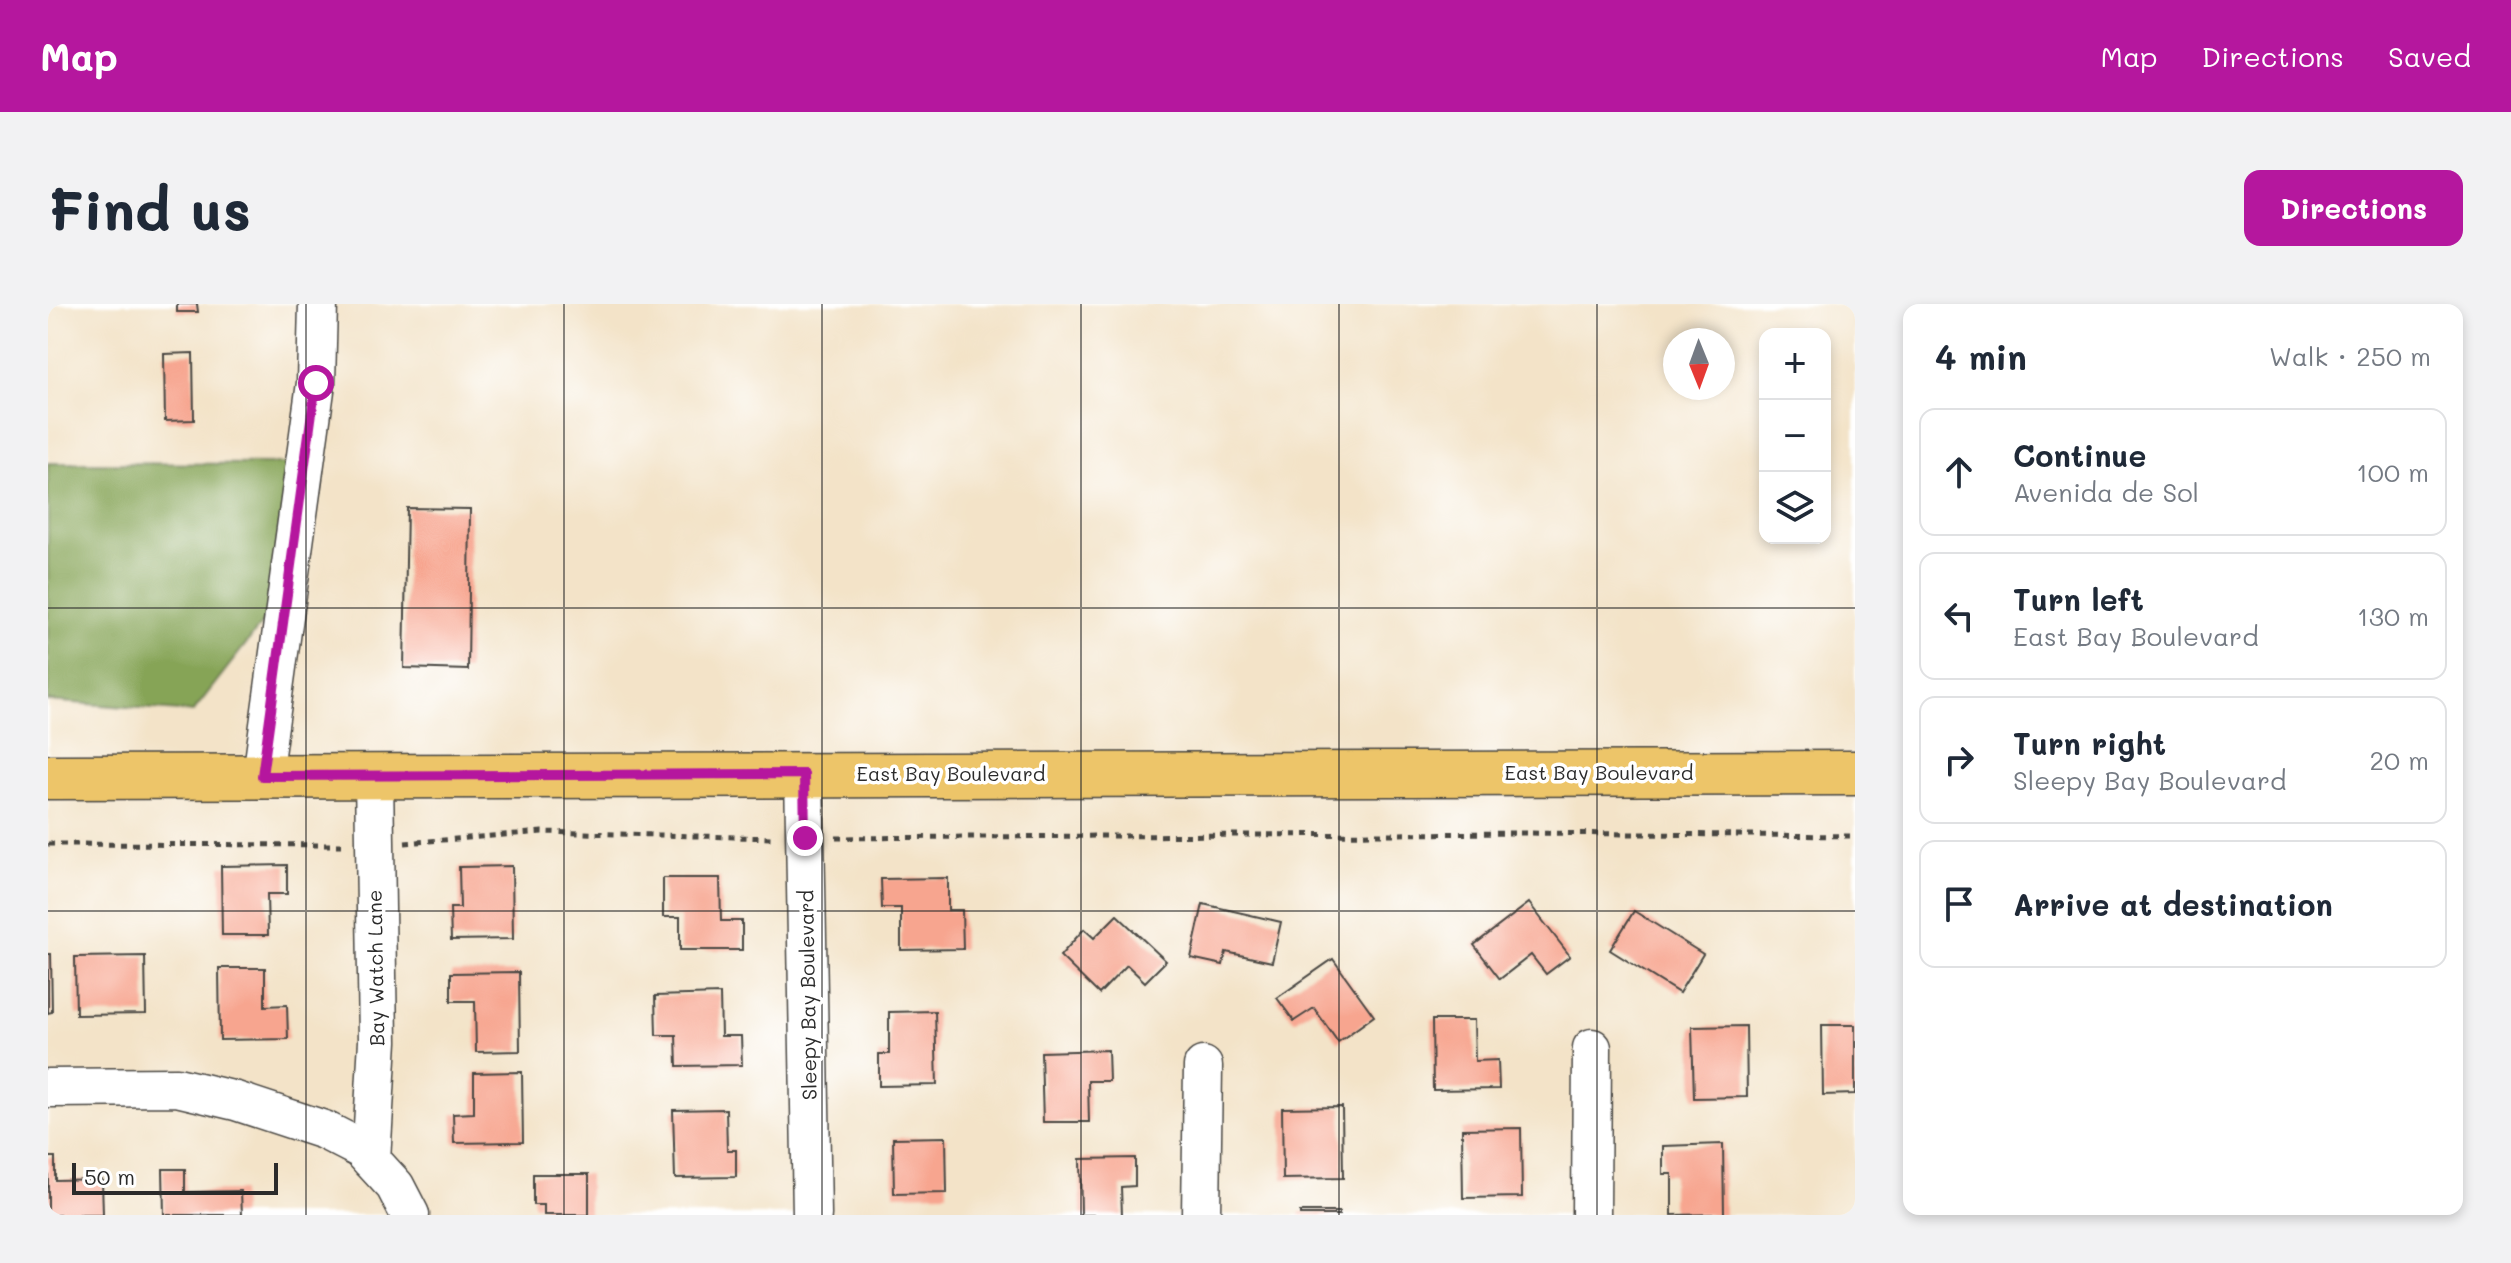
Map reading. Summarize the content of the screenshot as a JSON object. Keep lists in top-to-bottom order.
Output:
{
  "streets": {
    "main road": ["East Bay Boulevard"],
    "street": ["Bay Watch Lane", "Sleepy Bay Boulevard"]
  },
  "crossings": [
    ["East Bay Boulevard", "Bay Watch Lane"],
    ["East Bay Boulevard", "Sleepy Bay Boulevard"]
  ],
  "scale_bar": "50 m",
  "north": "bottom",
  "page": {
    "header": "Map",
    "nav": ["Map", "Directions", "Saved"],
    "buttons": "Directions",
    "title": "Find us",
    "heading": ["4 min", "Walk · 250 m"],
    "map_buttons": ["+", "−"],
    "list": [
      ["Continue", "Avenida de Sol", "100 m"],
      ["Turn left", "East Bay Boulevard", "130 m"],
      ["Turn right", "Sleepy Bay Boulevard", "20 m"],
      "Arrive at destination"
    ],
    "scale": "50 m"
  }
}
